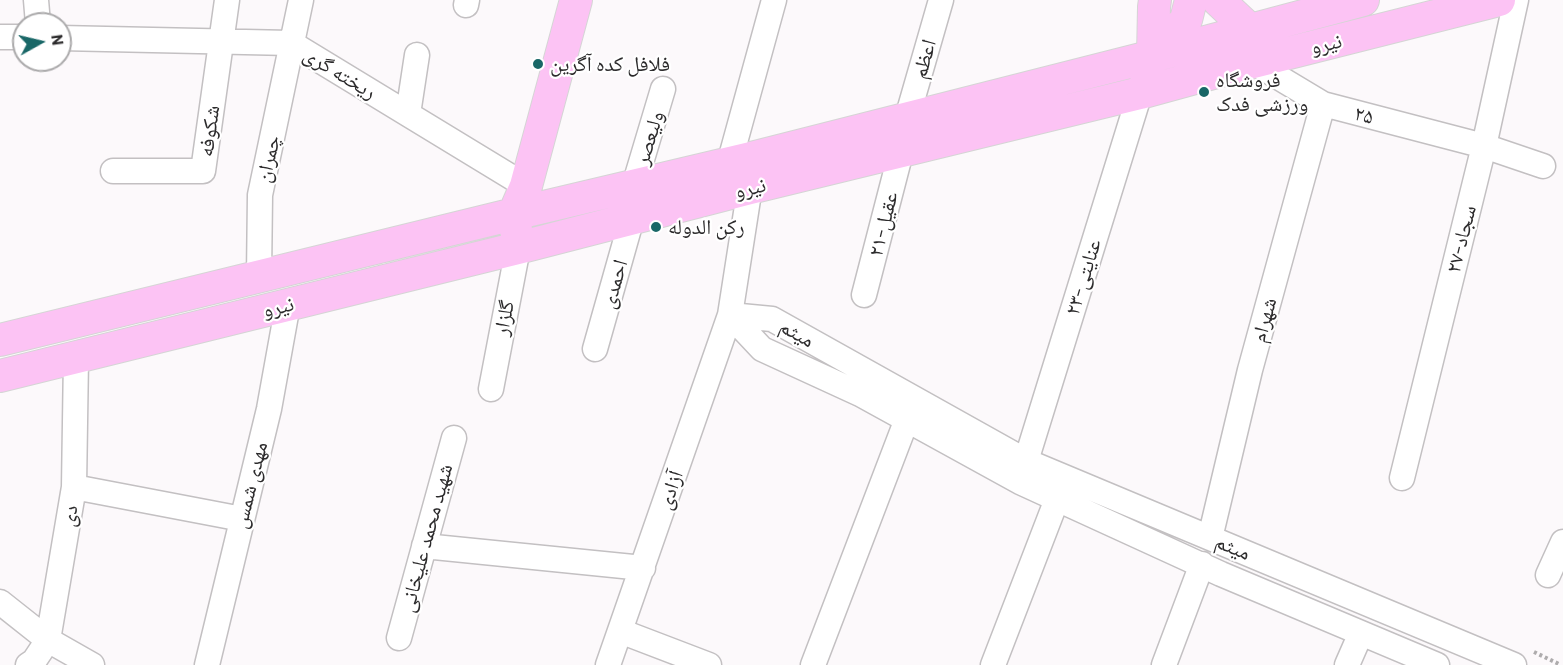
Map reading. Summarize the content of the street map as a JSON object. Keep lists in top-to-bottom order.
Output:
{
  "streets": {
    "main road": ["نیرو"],
    "street": [
      "اعظم",
      "ریخته گری",
      "۲۵",
      "شکوفه",
      "ولیعصر",
      "چمران",
      "۲۱-عقیل",
      "۲۷-سجاد",
      "۲۳-عنایتی",
      "احمدی",
      "گلزار",
      "شهرام",
      "میثم",
      "مهدی شمس",
      "آزادی",
      "دی",
      "شهید محمد علیخانی"
    ]
  },
  "crossings": [
    ["نیرو", "اعظم"],
    ["نیرو", "ریخته گری"],
    ["نیرو", "۲۵"],
    ["نیرو", "ولیعصر"],
    ["نیرو", "چمران"],
    ["نیرو", "۲۱-عقیل"],
    ["نیرو", "۲۳-عنایتی"],
    ["نیرو", "احمدی"],
    ["نیرو", "گلزار"],
    ["نیرو", "مهدی شمس"],
    ["نیرو", "آزادی"],
    ["نیرو", "دی"],
    ["ریخته گری", "شکوفه"],
    ["ریخته گری", "چمران"],
    ["۲۵", "۲۷-سجاد"],
    ["۲۵", "شهرام"],
    ["۲۳-عنایتی", "میثم"],
    ["شهرام", "میثم"],
    ["میثم", "آزادی"]
  ],
  "places": ["فلافل کده آگرین", "فروشگاه ورزشی فدک", "رکن الدوله"],
  "north": "right"
}
